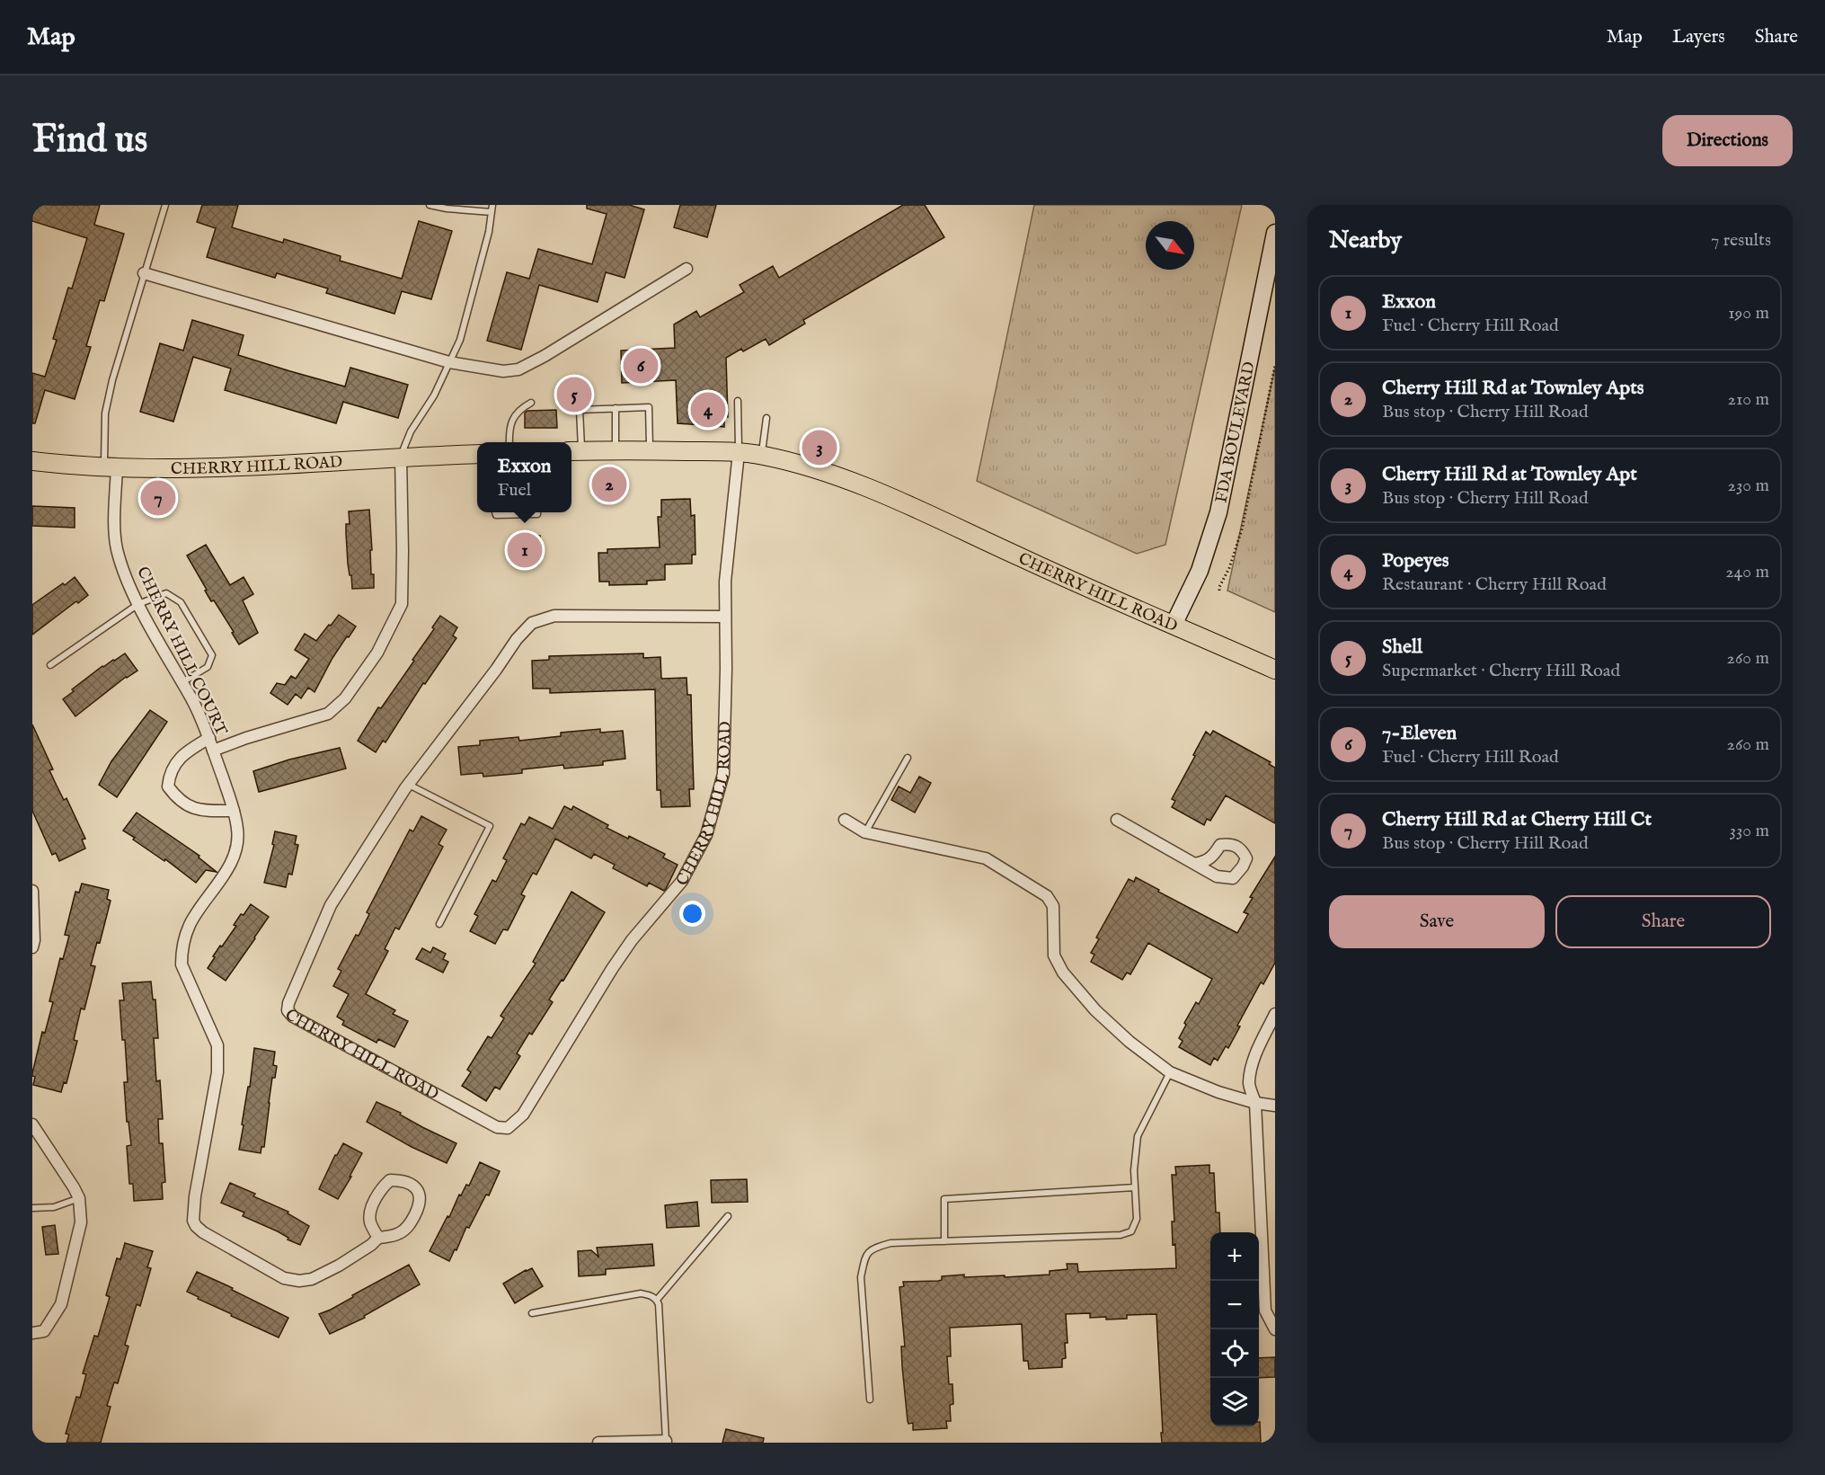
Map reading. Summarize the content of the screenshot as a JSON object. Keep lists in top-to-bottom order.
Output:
{
  "streets": {
    "main road": ["CHERRY HILL ROAD"],
    "street": ["FDA BOULEVARD", "CHERRY HILL COURT"]
  },
  "crossings": [
    ["FDA BOULEVARD", "CHERRY HILL ROAD"],
    ["CHERRY HILL ROAD", "CHERRY HILL COURT"]
  ],
  "north": "bottom right",
  "page": {
    "header": "Map",
    "nav": ["Map", "Layers", "Share"],
    "buttons": [
      "Directions",
      ["Save", "Share"]
    ],
    "title": "Find us",
    "heading": ["Nearby", "7 results"],
    "list": [
      {
        "mark": "1",
        "name": "Exxon",
        "note": "Fuel · Cherry Hill Road",
        "value": "190 m"
      },
      {
        "mark": "2",
        "name": "Cherry Hill Rd at Townley Apts",
        "note": "Bus stop · Cherry Hill Road",
        "value": "210 m"
      },
      {
        "mark": "3",
        "name": "Cherry Hill Rd at Townley Apt",
        "note": "Bus stop · Cherry Hill Road",
        "value": "230 m"
      },
      {
        "mark": "4",
        "name": "Popeyes",
        "note": "Restaurant · Cherry Hill Road",
        "value": "240 m"
      },
      {
        "mark": "5",
        "name": "Shell",
        "note": "Supermarket · Cherry Hill Road",
        "value": "260 m"
      },
      {
        "mark": "6",
        "name": "7-Eleven",
        "note": "Fuel · Cherry Hill Road",
        "value": "260 m"
      },
      {
        "mark": "7",
        "name": "Cherry Hill Rd at Cherry Hill Ct",
        "note": "Bus stop · Cherry Hill Road",
        "value": "330 m"
      }
    ],
    "pins": [
      "6",
      "5",
      "4",
      "3",
      "2",
      "7",
      "1"
    ],
    "popup": ["Exxon", "Fuel"],
    "map_buttons": ["+", "−"]
  }
}
